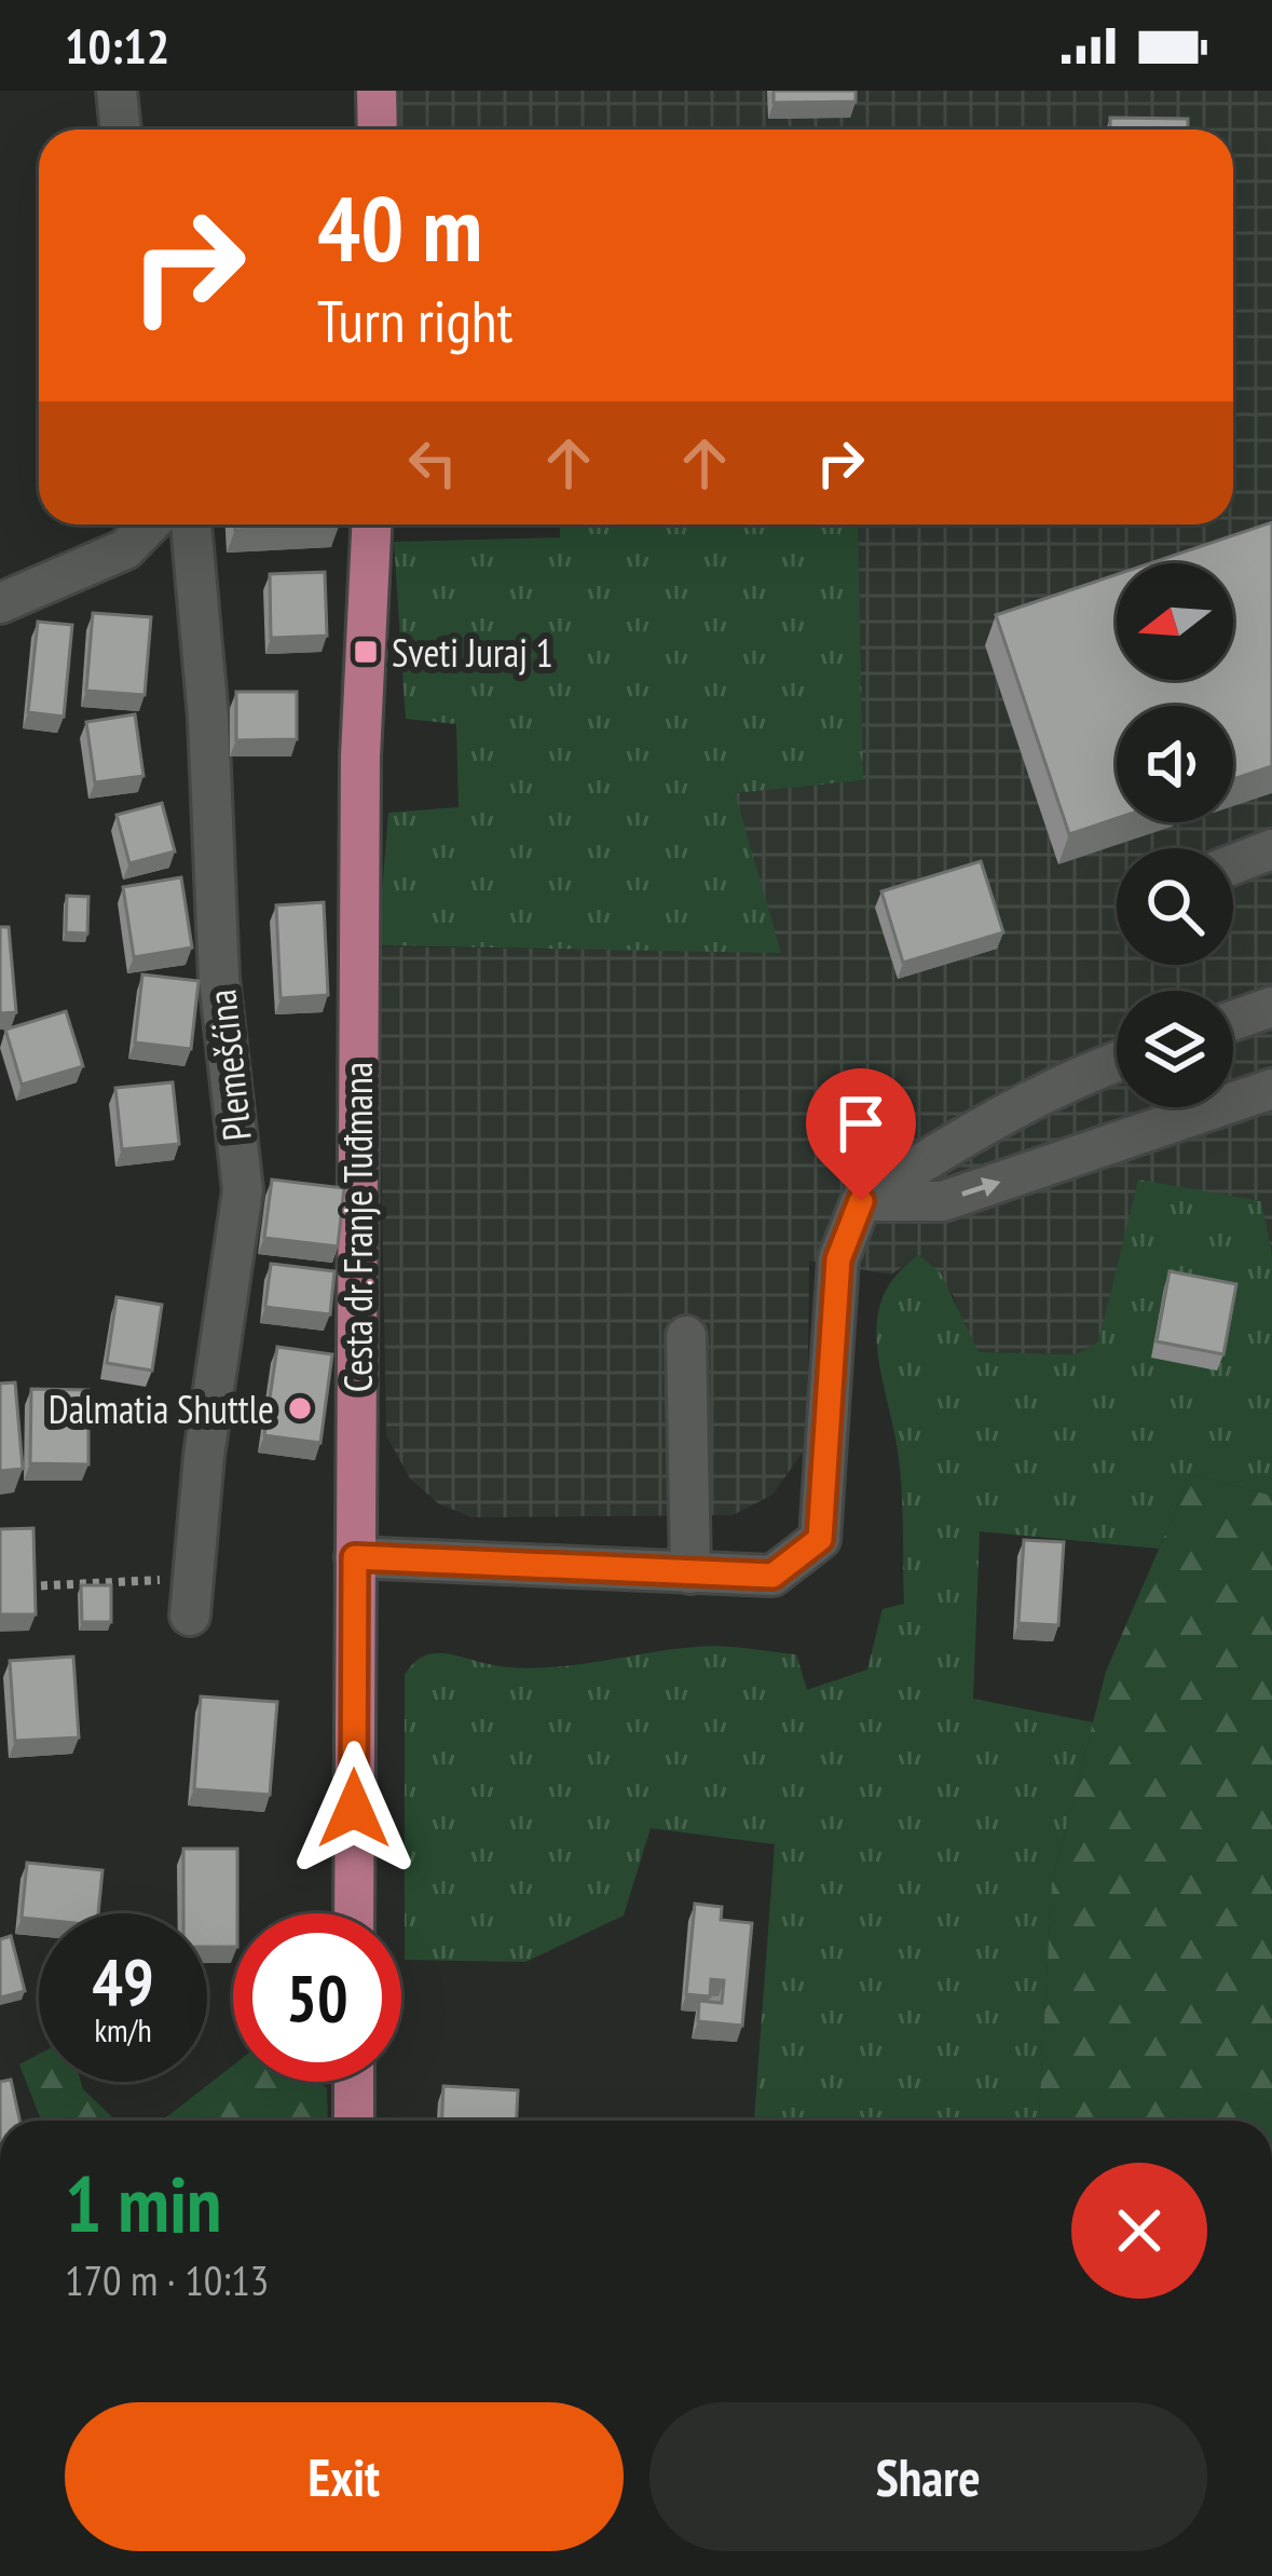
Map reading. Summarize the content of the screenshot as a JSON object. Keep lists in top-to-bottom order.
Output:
{
  "streets": {
    "main road": ["Cesta dr. Franje Tuđmana"],
    "street": ["Plemešćina"]
  },
  "places": {
    "transit": ["Sveti Juraj 1"],
    "other": ["Dalmatia Shuttle"]
  },
  "north": "left",
  "page": {
    "status": "10:12",
    "turn": ["40 m", "Turn right"],
    "speed": "49 km/h",
    "limit": "50",
    "heading": ["1 min", "170 m · 10:13"],
    "buttons": ["Exit", "Share"]
  }
}
